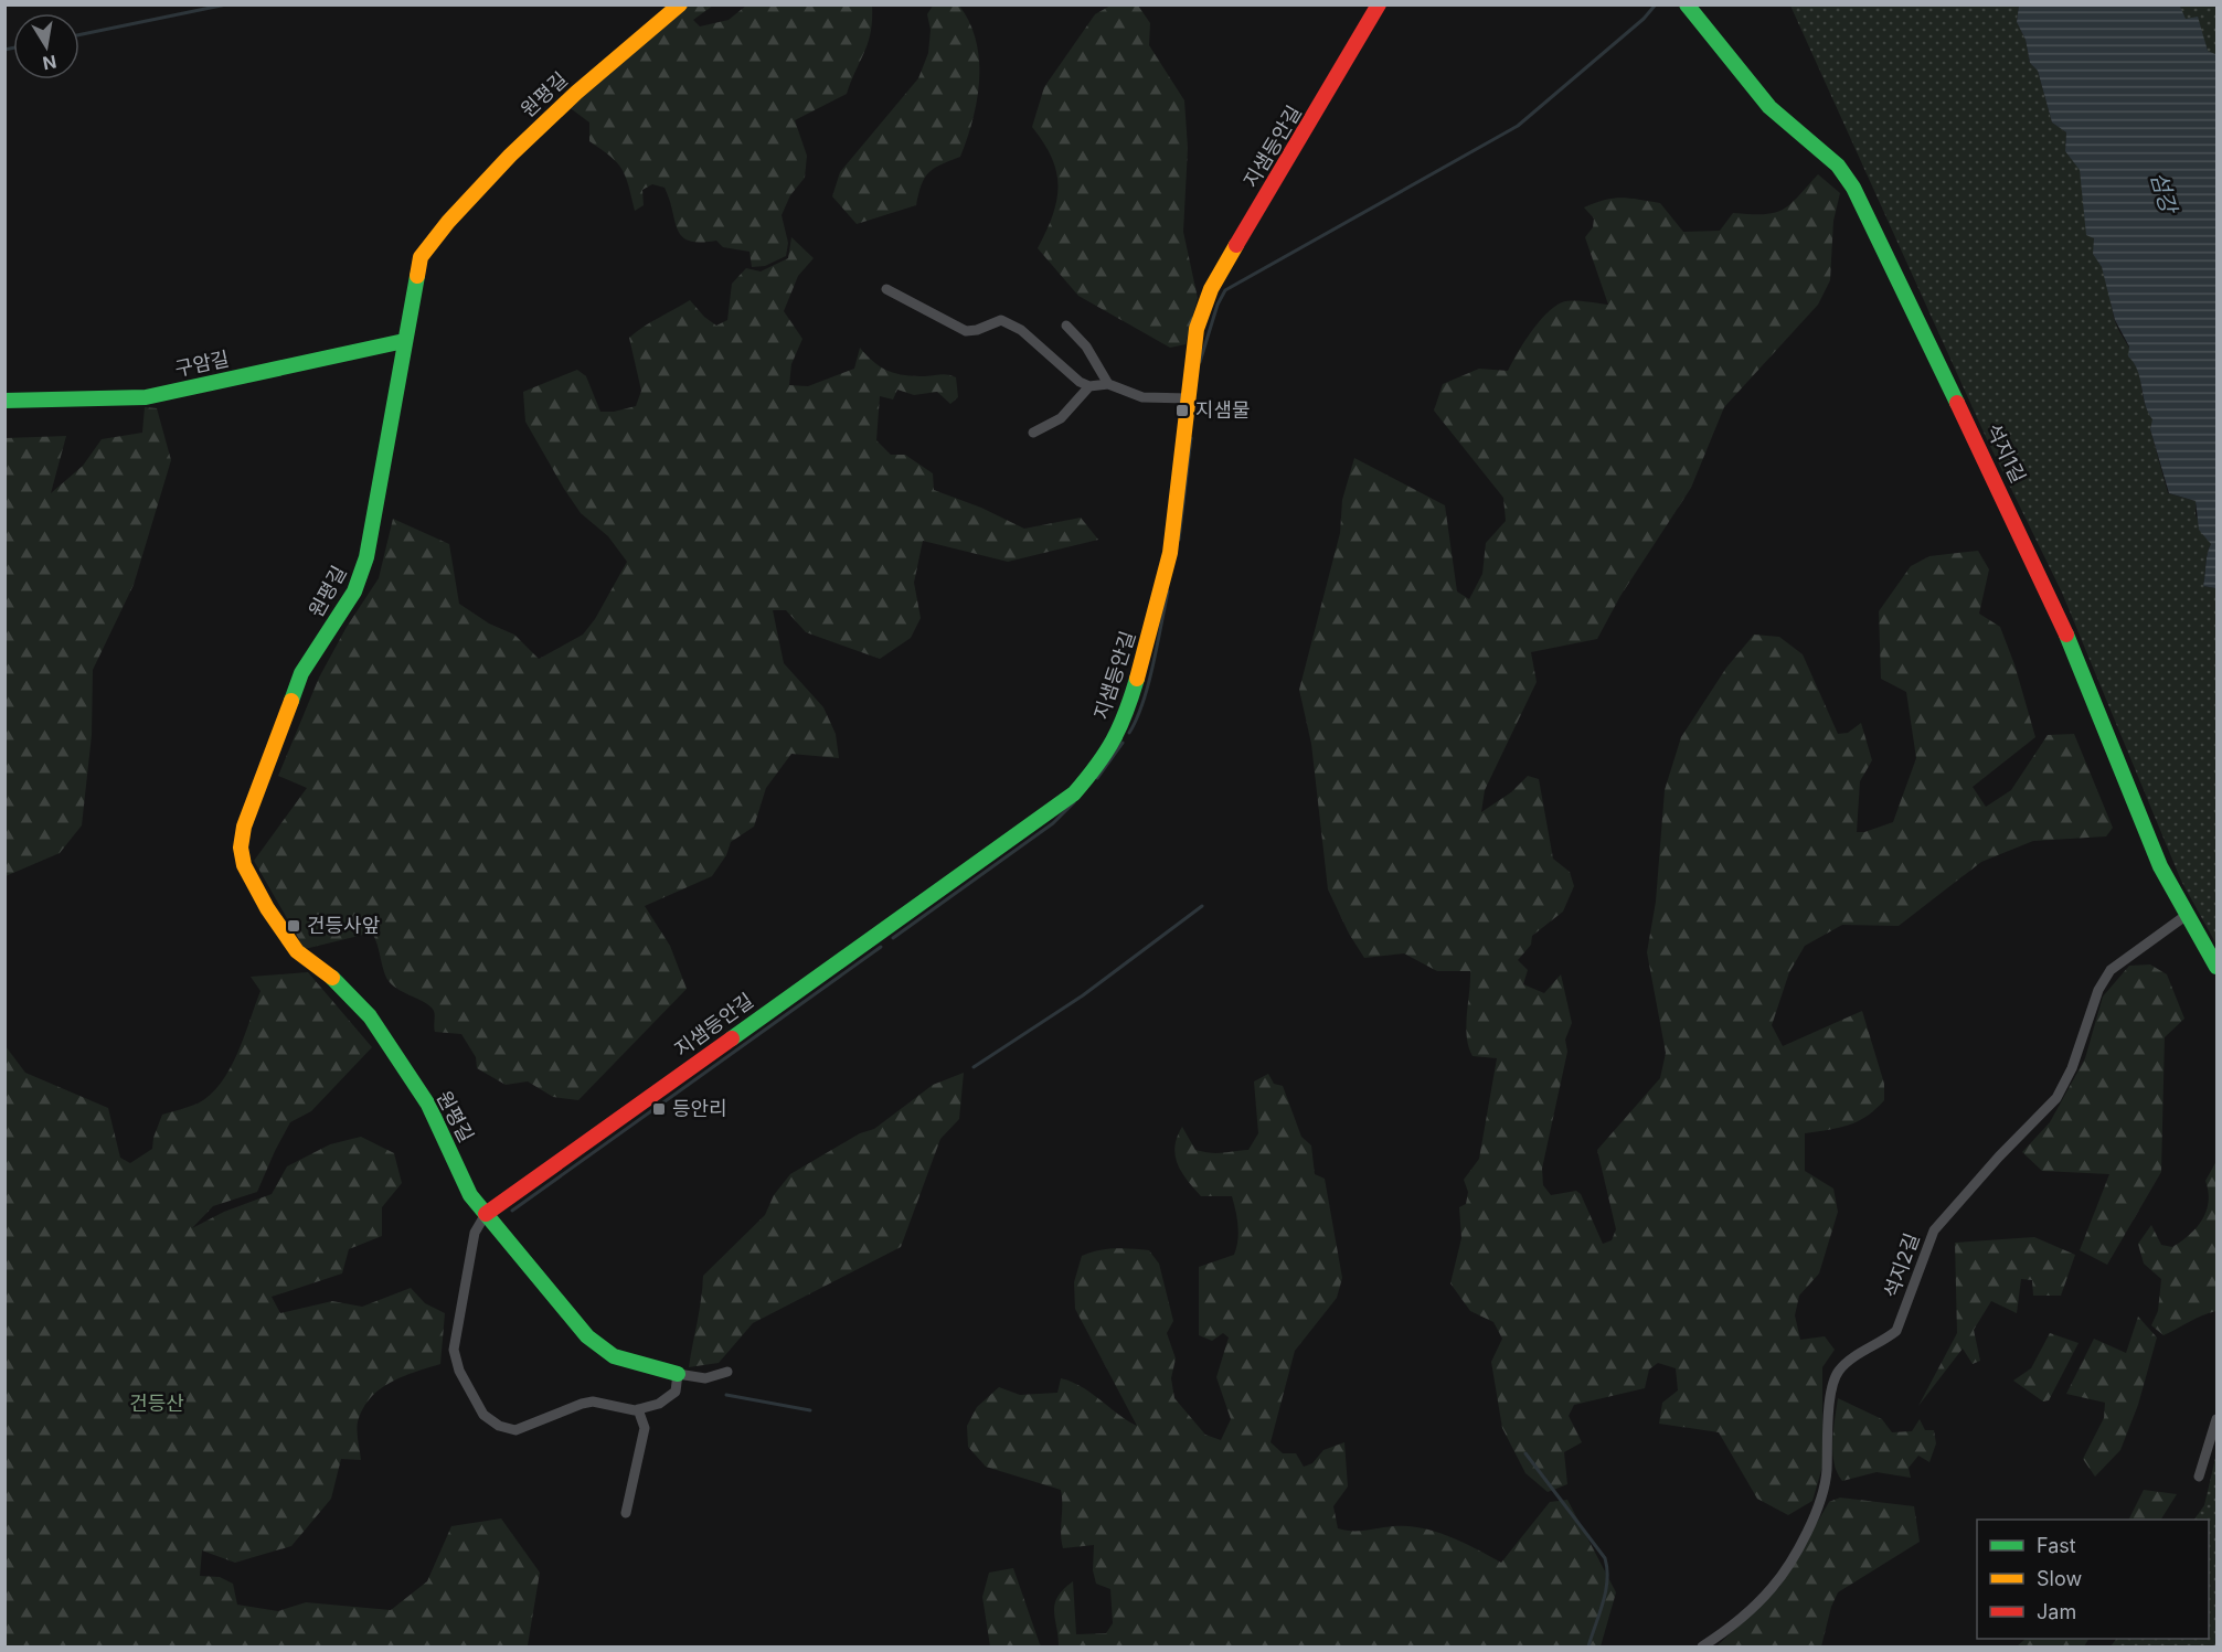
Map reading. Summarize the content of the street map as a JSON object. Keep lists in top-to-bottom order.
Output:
{
  "streets": {
    "street": [
      "원평길",
      "지샘등안길",
      "구암길",
      "석지1길",
      "석지2길"
    ]
  },
  "crossings": [
    ["원평길", "지샘등안길"],
    ["원평길", "구암길"],
    ["석지1길", "석지2길"]
  ],
  "water": ["섬강"],
  "parks": ["건등산"],
  "places": {
    "transit": ["지샘물", "건등사앞", "등안리"]
  },
  "legend": ["Fast", "Slow", "Jam"],
  "north": "bottom"
}
